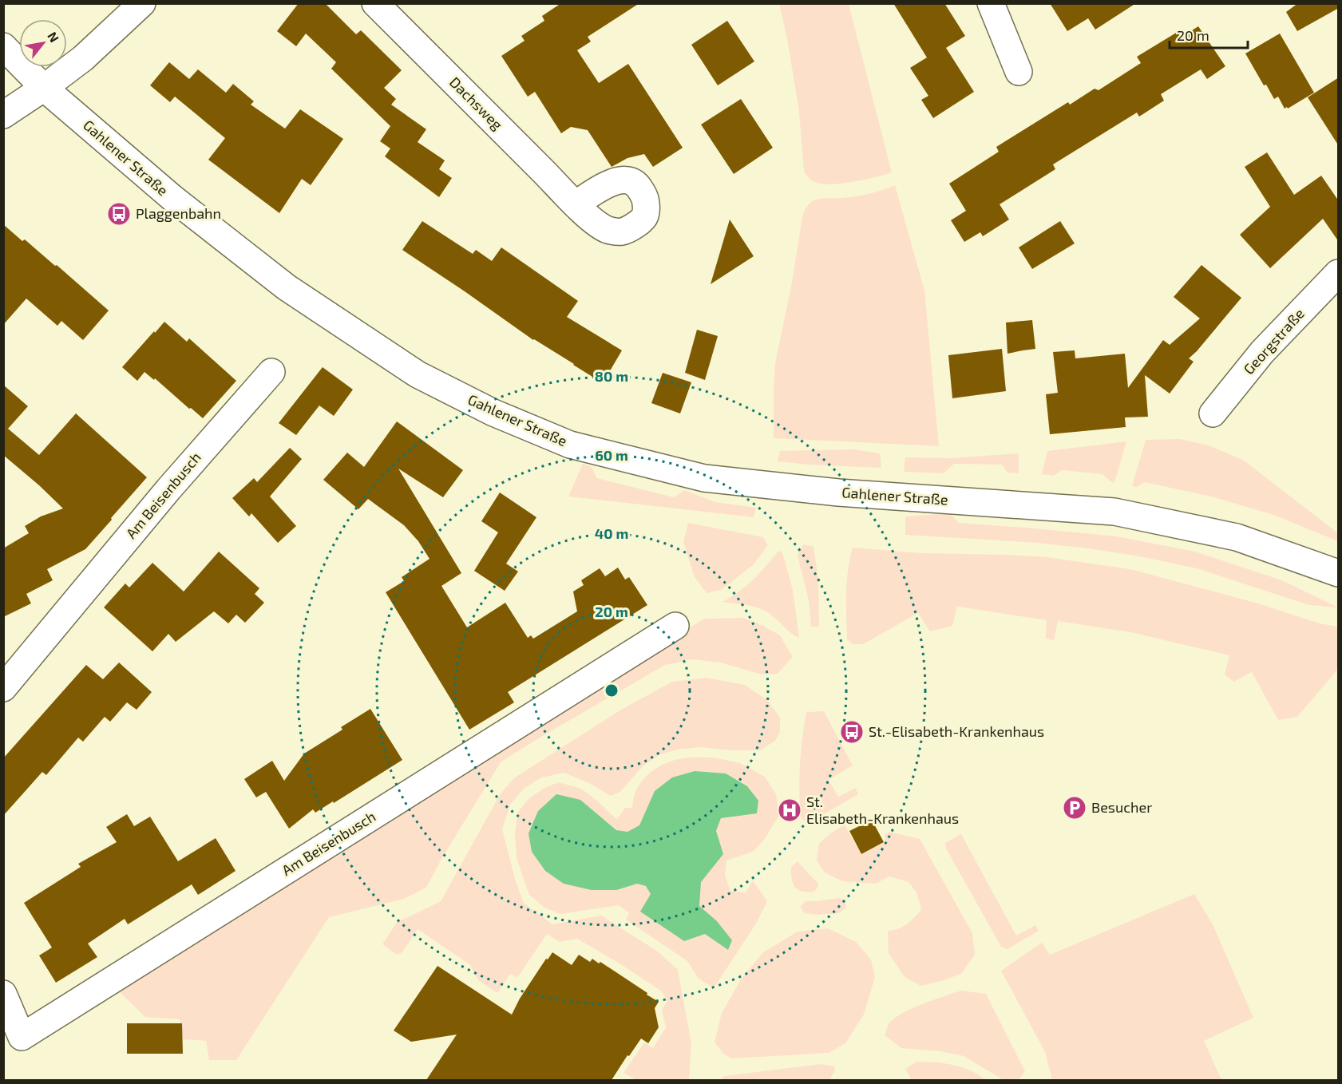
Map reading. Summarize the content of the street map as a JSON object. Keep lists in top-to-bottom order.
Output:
{
  "streets": {
    "street": [
      "Dachsweg",
      "Gahlener Straße",
      "Georgstraße",
      "Am Beisenbusch"
    ]
  },
  "places": {
    "bus stop": ["Plaggenbahn", "St.-Elisabeth-Krankenhaus"],
    "parking": ["Besucher"],
    "hospital": ["St. Elisabeth-Krankenhaus"]
  },
  "scale_bar": "20 m",
  "north": "top right",
  "rings": [
    "80 m",
    "60 m",
    "40 m",
    "20 m"
  ]
}
